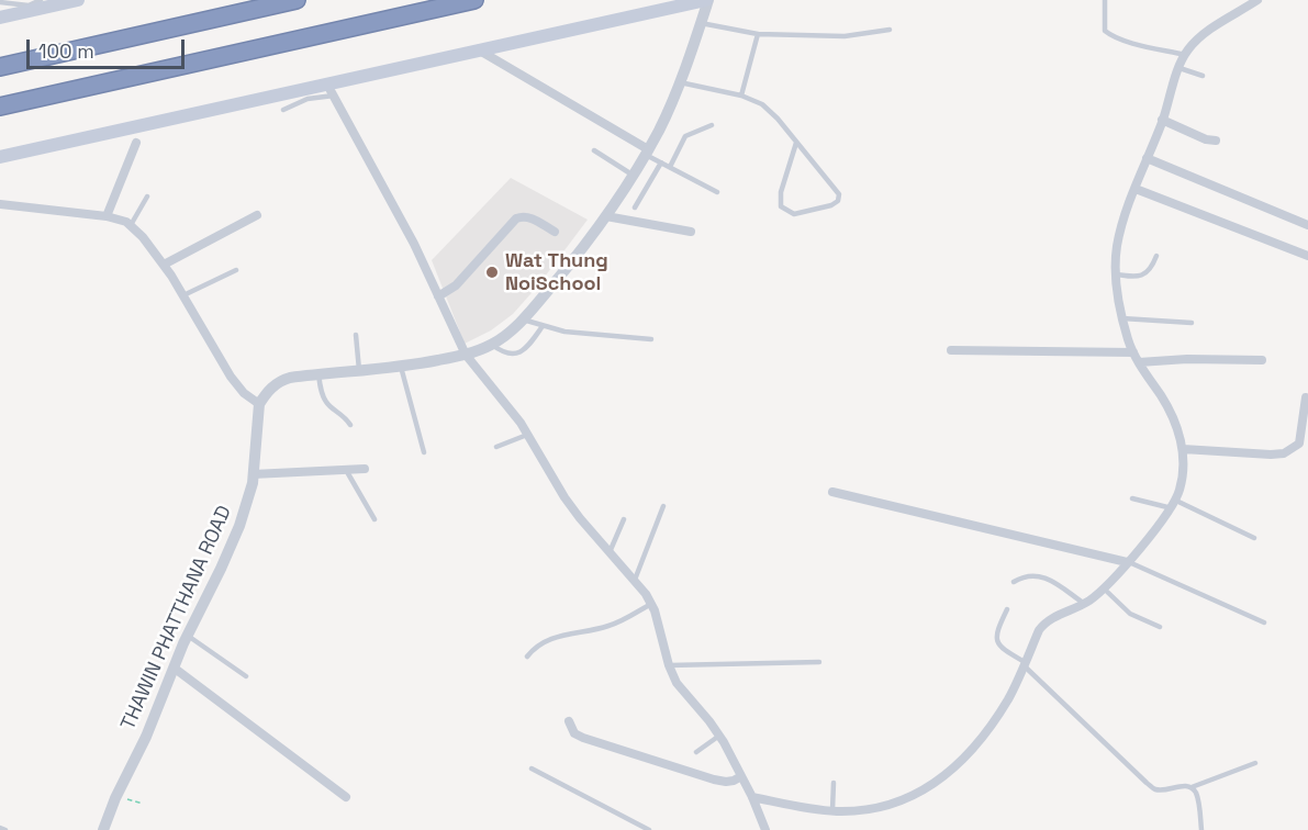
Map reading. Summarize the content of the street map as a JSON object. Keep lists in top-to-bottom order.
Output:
{
  "streets": {
    "street": ["THAWIN PHATTHANA ROAD"]
  },
  "places": ["Wat Thung NoiSchool"],
  "scale_bar": "100 m"
}
